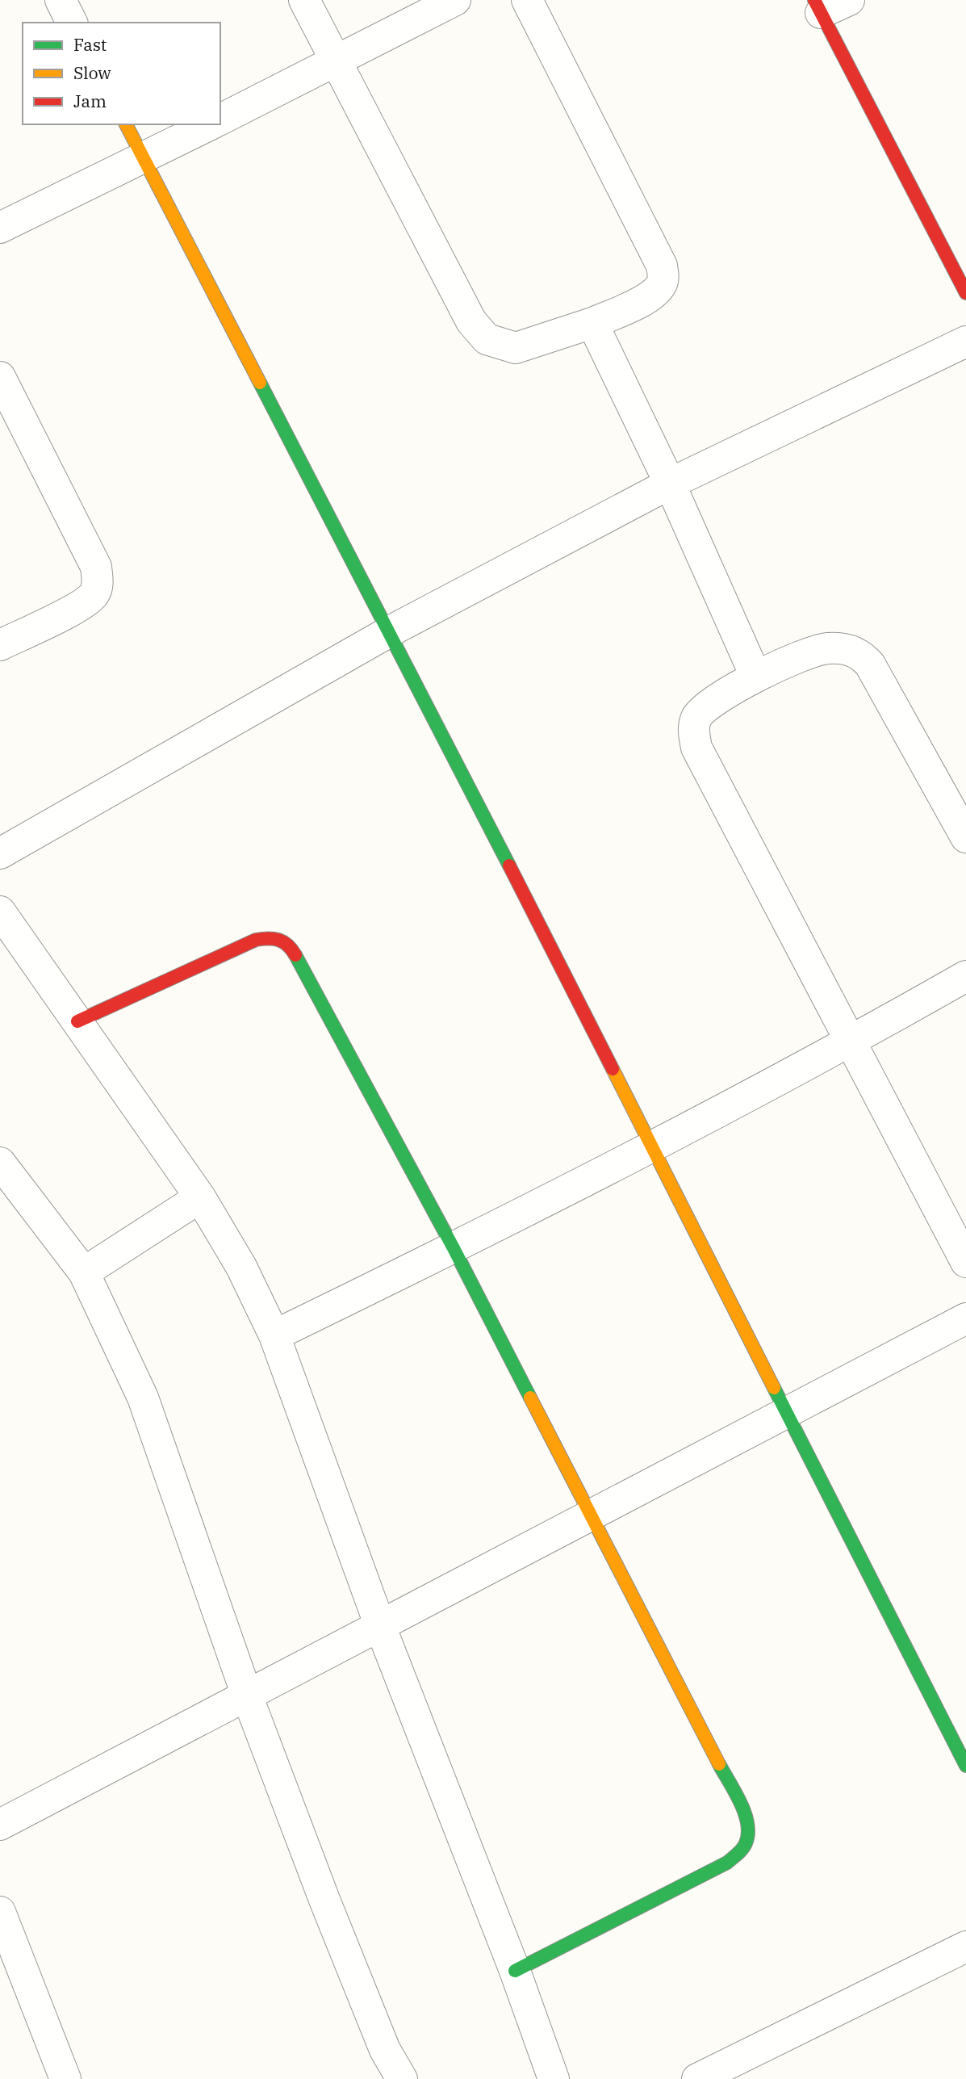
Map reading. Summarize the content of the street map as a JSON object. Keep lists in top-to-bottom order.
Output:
{
  "legend": ["Fast", "Slow", "Jam"]
}
